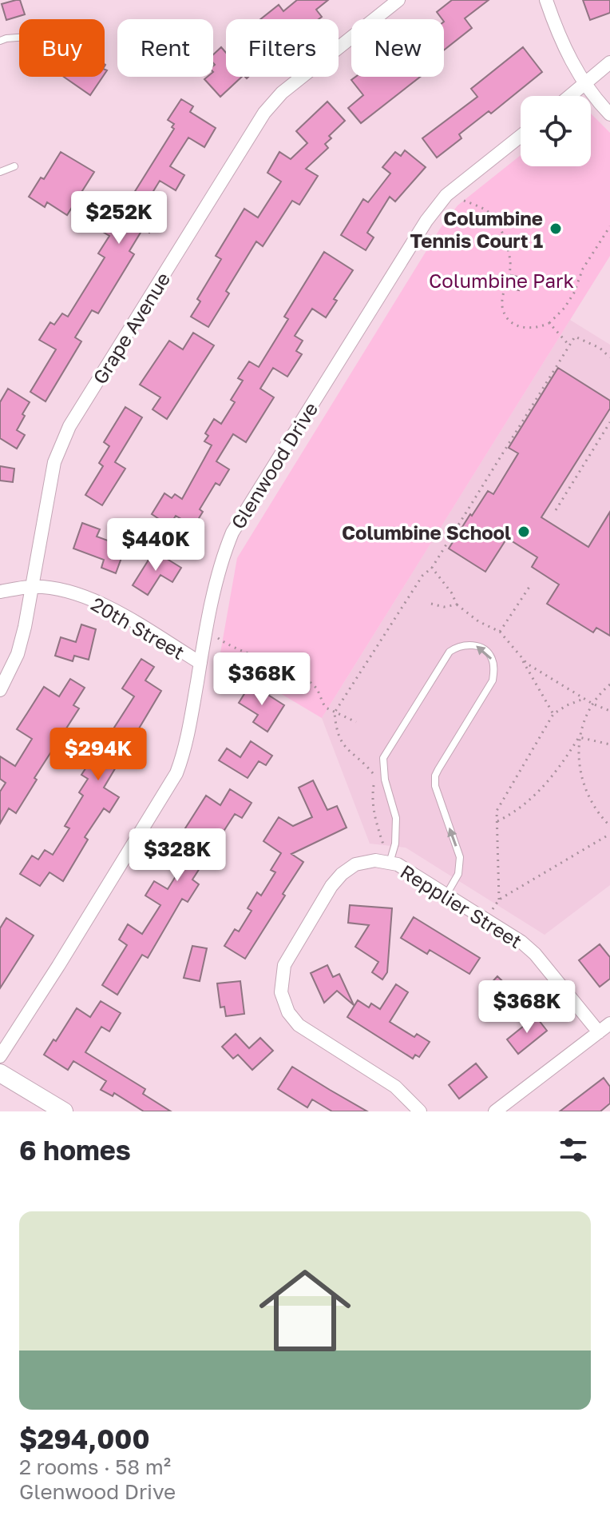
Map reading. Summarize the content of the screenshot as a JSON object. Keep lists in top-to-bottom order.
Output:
{
  "streets": {
    "street": [
      "Grape Avenue",
      "Glenwood Drive",
      "20th Street",
      "Repplier Street"
    ]
  },
  "crossings": [
    ["Grape Avenue", "20th Street"],
    ["Glenwood Drive", "20th Street"]
  ],
  "parks": ["Columbine Park"],
  "places": ["Columbine Tennis Court 1", "Columbine School"],
  "page": {
    "chip": [
      "Buy",
      "Rent",
      "Filters",
      "New"
    ],
    "price": [
      "$252K",
      "$440K",
      "$368K",
      "$294K",
      "$328K",
      "$368K"
    ],
    "heading": "6 homes",
    "list": [
      {
        "name": "$294,000",
        "note": "2 rooms · 58 m² · Glenwood Drive"
      }
    ]
  }
}
